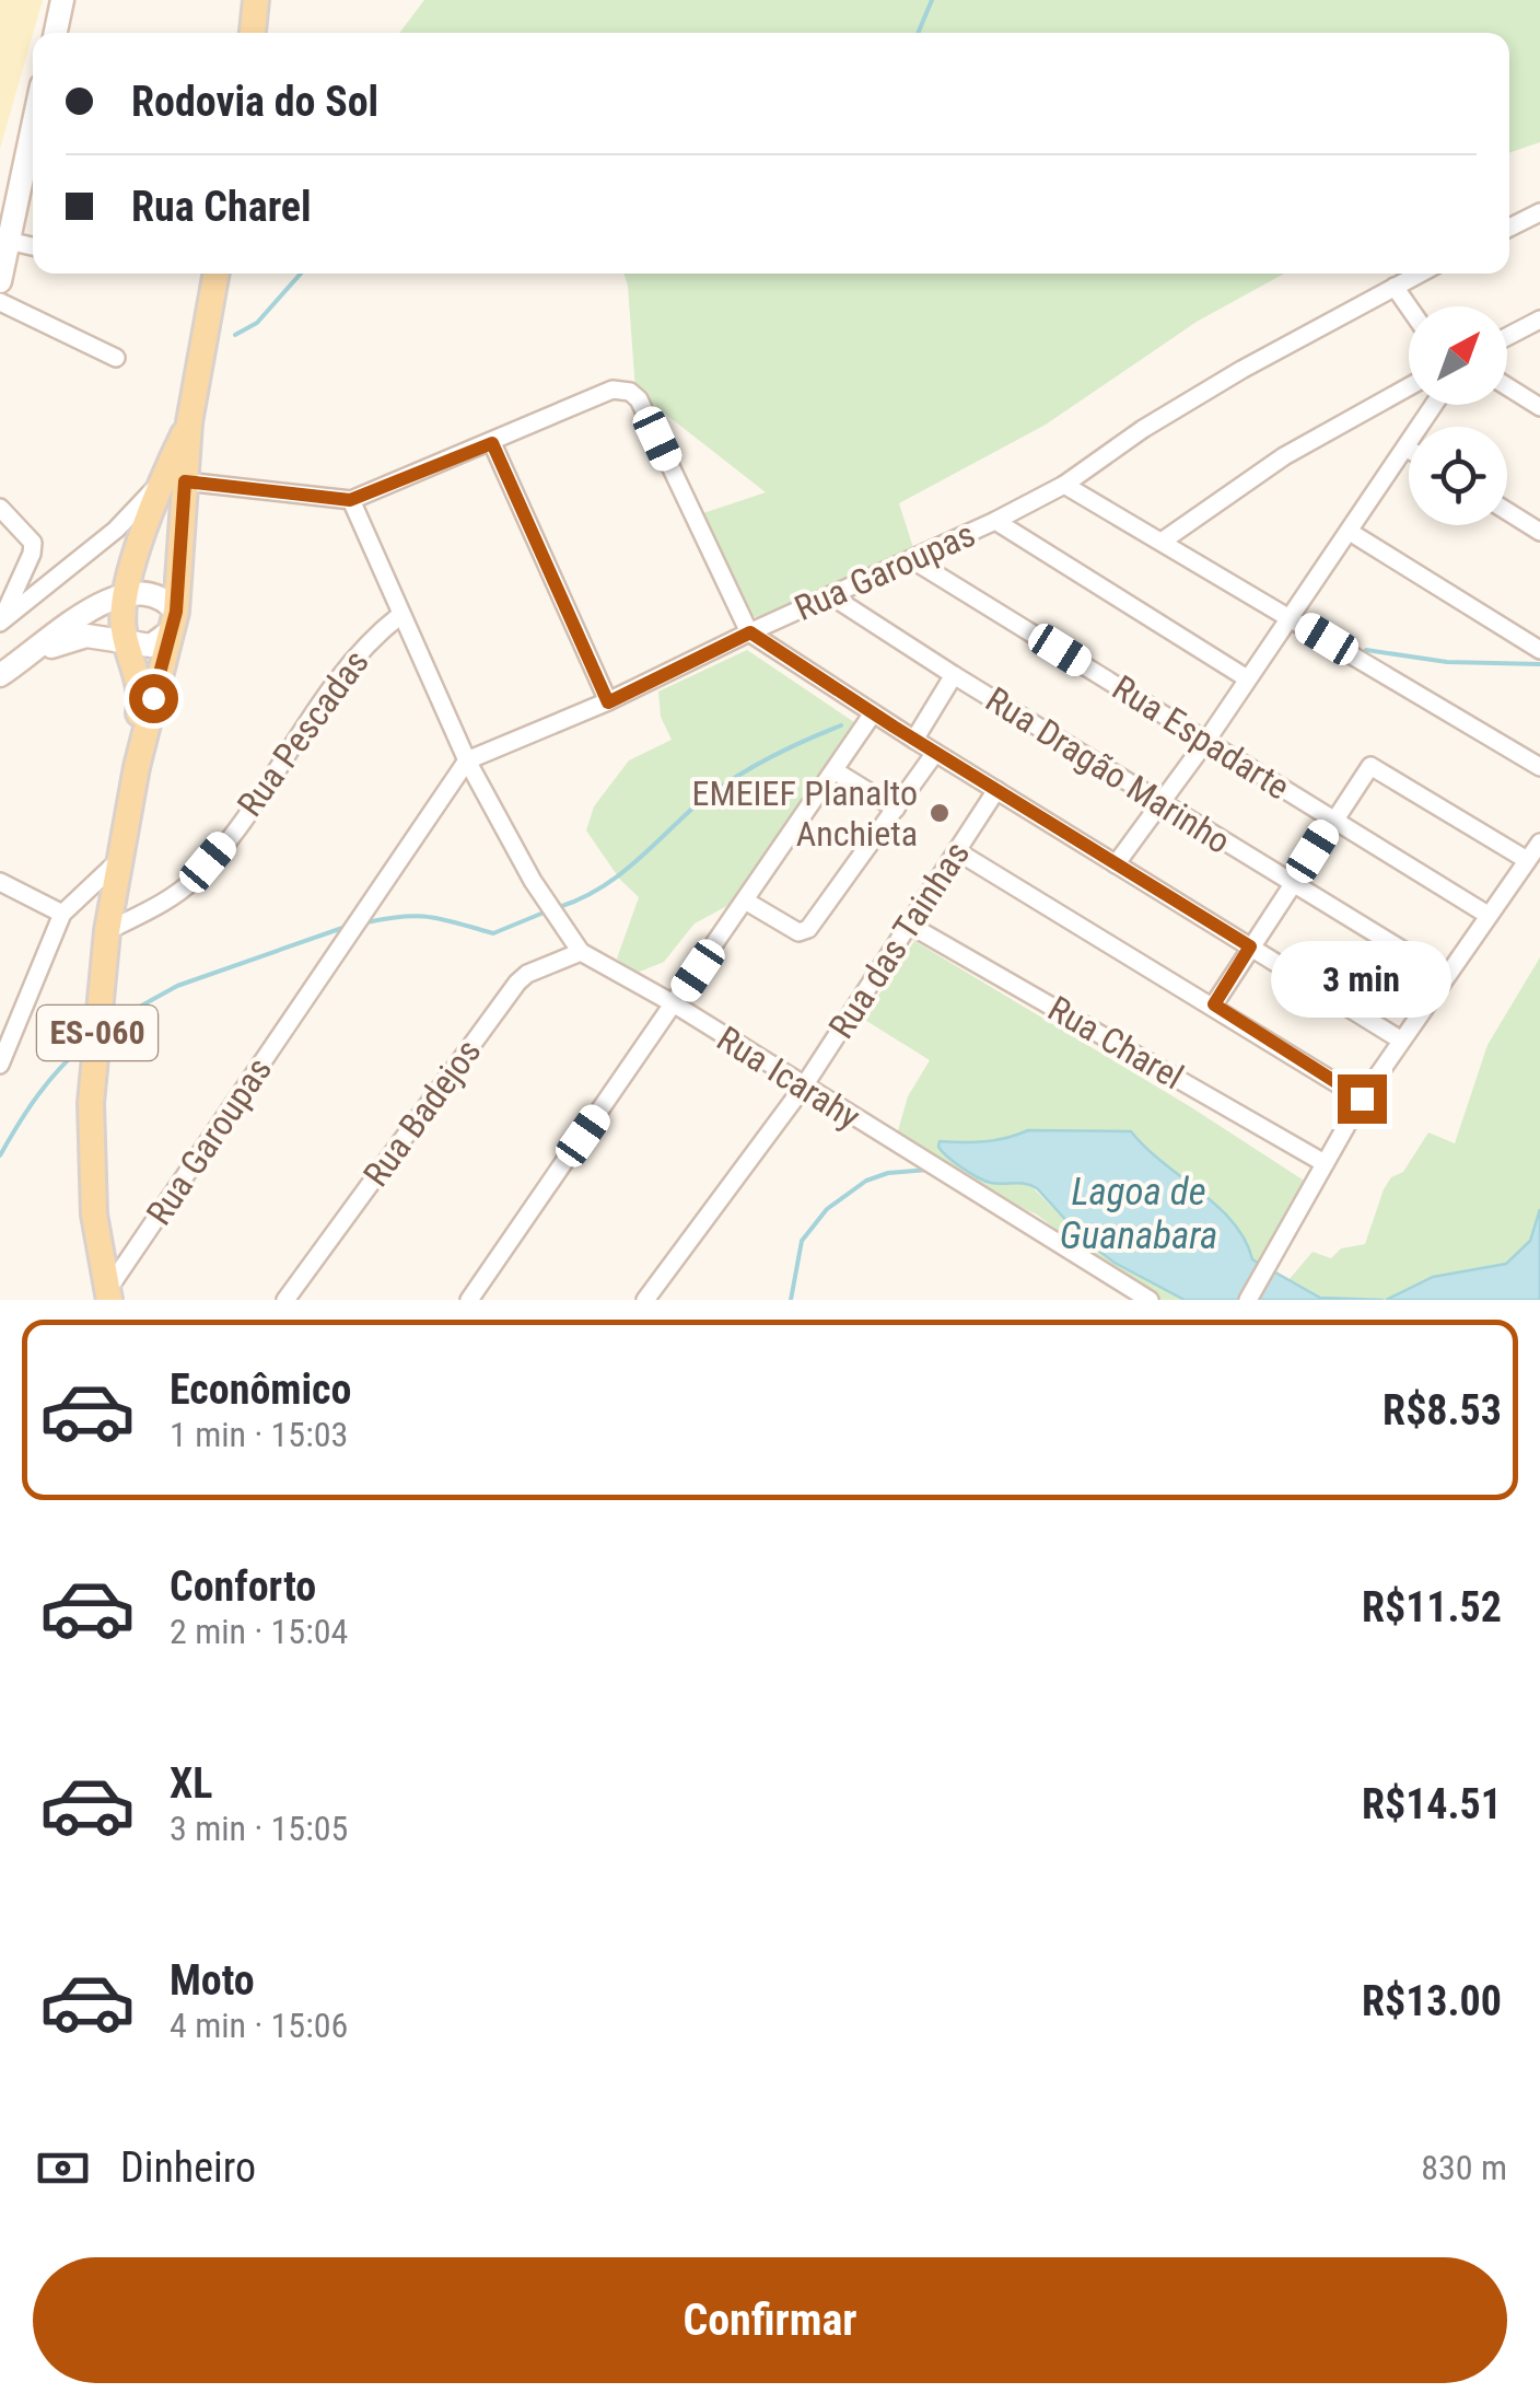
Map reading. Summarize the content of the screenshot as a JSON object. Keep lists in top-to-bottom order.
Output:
{
  "streets": {
    "main road": ["ES-060"],
    "street": [
      "Rua Garoupas",
      "Rua Pescadas",
      "Rua Espadarte",
      "Rua Dragão Marinho",
      "Rua das Tainhas",
      "Rua Charel",
      "Rua Icarahy",
      "Rua Badejos"
    ]
  },
  "crossings": [
    ["Rua Garoupas", "Rua Espadarte"],
    ["Rua Garoupas", "Rua Dragão Marinho"],
    ["Rua Garoupas", "ES-060"],
    ["Rua Garoupas", "Rua Icarahy"],
    ["Rua Pescadas", "ES-060"],
    ["Rua Pescadas", "Rua Icarahy"],
    ["Rua das Tainhas", "Rua Charel"],
    ["Rua das Tainhas", "Rua Icarahy"],
    ["Rua Icarahy", "Rua Badejos"]
  ],
  "water": ["Lagoa de Guanabara"],
  "places": ["EMEIEF Planalto Anchieta"],
  "north": "top right",
  "page": {
    "banner": ["Rodovia do Sol", "Rua Charel"],
    "bubble": "3 min",
    "list": [
      {
        "name": "Econômico",
        "note": "1 min · 15:03",
        "value": "R$8.53"
      },
      {
        "name": "Conforto",
        "note": "2 min · 15:04",
        "value": "R$11.52"
      },
      {
        "name": "XL",
        "note": "3 min · 15:05",
        "value": "R$14.51"
      },
      {
        "name": "Moto",
        "note": "4 min · 15:06",
        "value": "R$13.00"
      }
    ],
    "pay": ["Dinheiro", "830 m"],
    "buttons": "Confirmar"
  }
}
